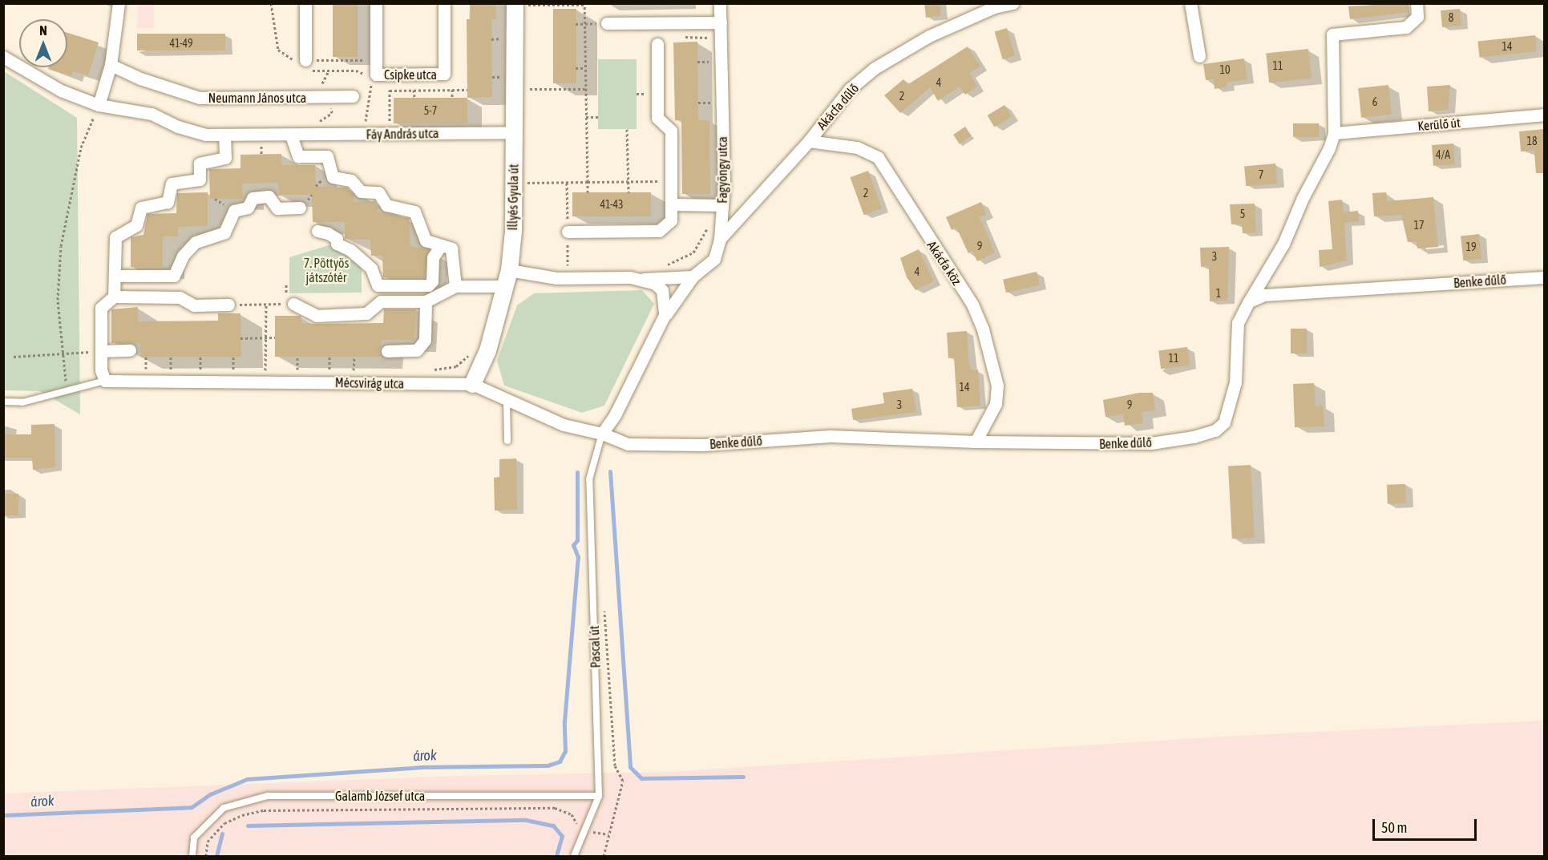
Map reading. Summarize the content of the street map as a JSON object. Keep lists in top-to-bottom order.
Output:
{
  "streets": {
    "street": [
      "Csipke utca",
      "Neumann János utca",
      "Akácfa dűlő",
      "Kerülő út",
      "Fáy András utca",
      "Fagyöngy utca",
      "Illyés Gyula út",
      "Akácfa köz",
      "Benke dűlő",
      "Mécsvirág utca"
    ],
    "lane": ["Pascal út", "Galamb József utca"]
  },
  "crossings": [
    ["Akácfa dűlő", "Fagyöngy utca"],
    ["Akácfa dűlő", "Akácfa köz"],
    ["Fáy András utca", "Illyés Gyula út"],
    ["Fagyöngy utca", "Benke dűlő"],
    ["Fagyöngy utca", "Mécsvirág utca"],
    ["Fagyöngy utca", "Pascal út"],
    ["Illyés Gyula út", "Mécsvirág utca"],
    ["Akácfa köz", "Benke dűlő"],
    ["Benke dűlő", "Mécsvirág utca"],
    ["Benke dűlő", "Pascal út"],
    ["Mécsvirág utca", "Pascal út"],
    ["Pascal út", "Galamb József utca"]
  ],
  "water": ["árok"],
  "parks": ["7. Pöttyös játszótér"],
  "house_numbers": [
    "8",
    "41-49",
    "14",
    "11",
    "10",
    "4",
    "2",
    "6",
    "5-7",
    "18",
    "4/A",
    "7",
    "2",
    "41-43",
    "5",
    "17",
    "9",
    "19",
    "3",
    "4",
    "1",
    "11",
    "14",
    "3",
    "9"
  ],
  "scale_bar": "50 m",
  "north": "top"
}
